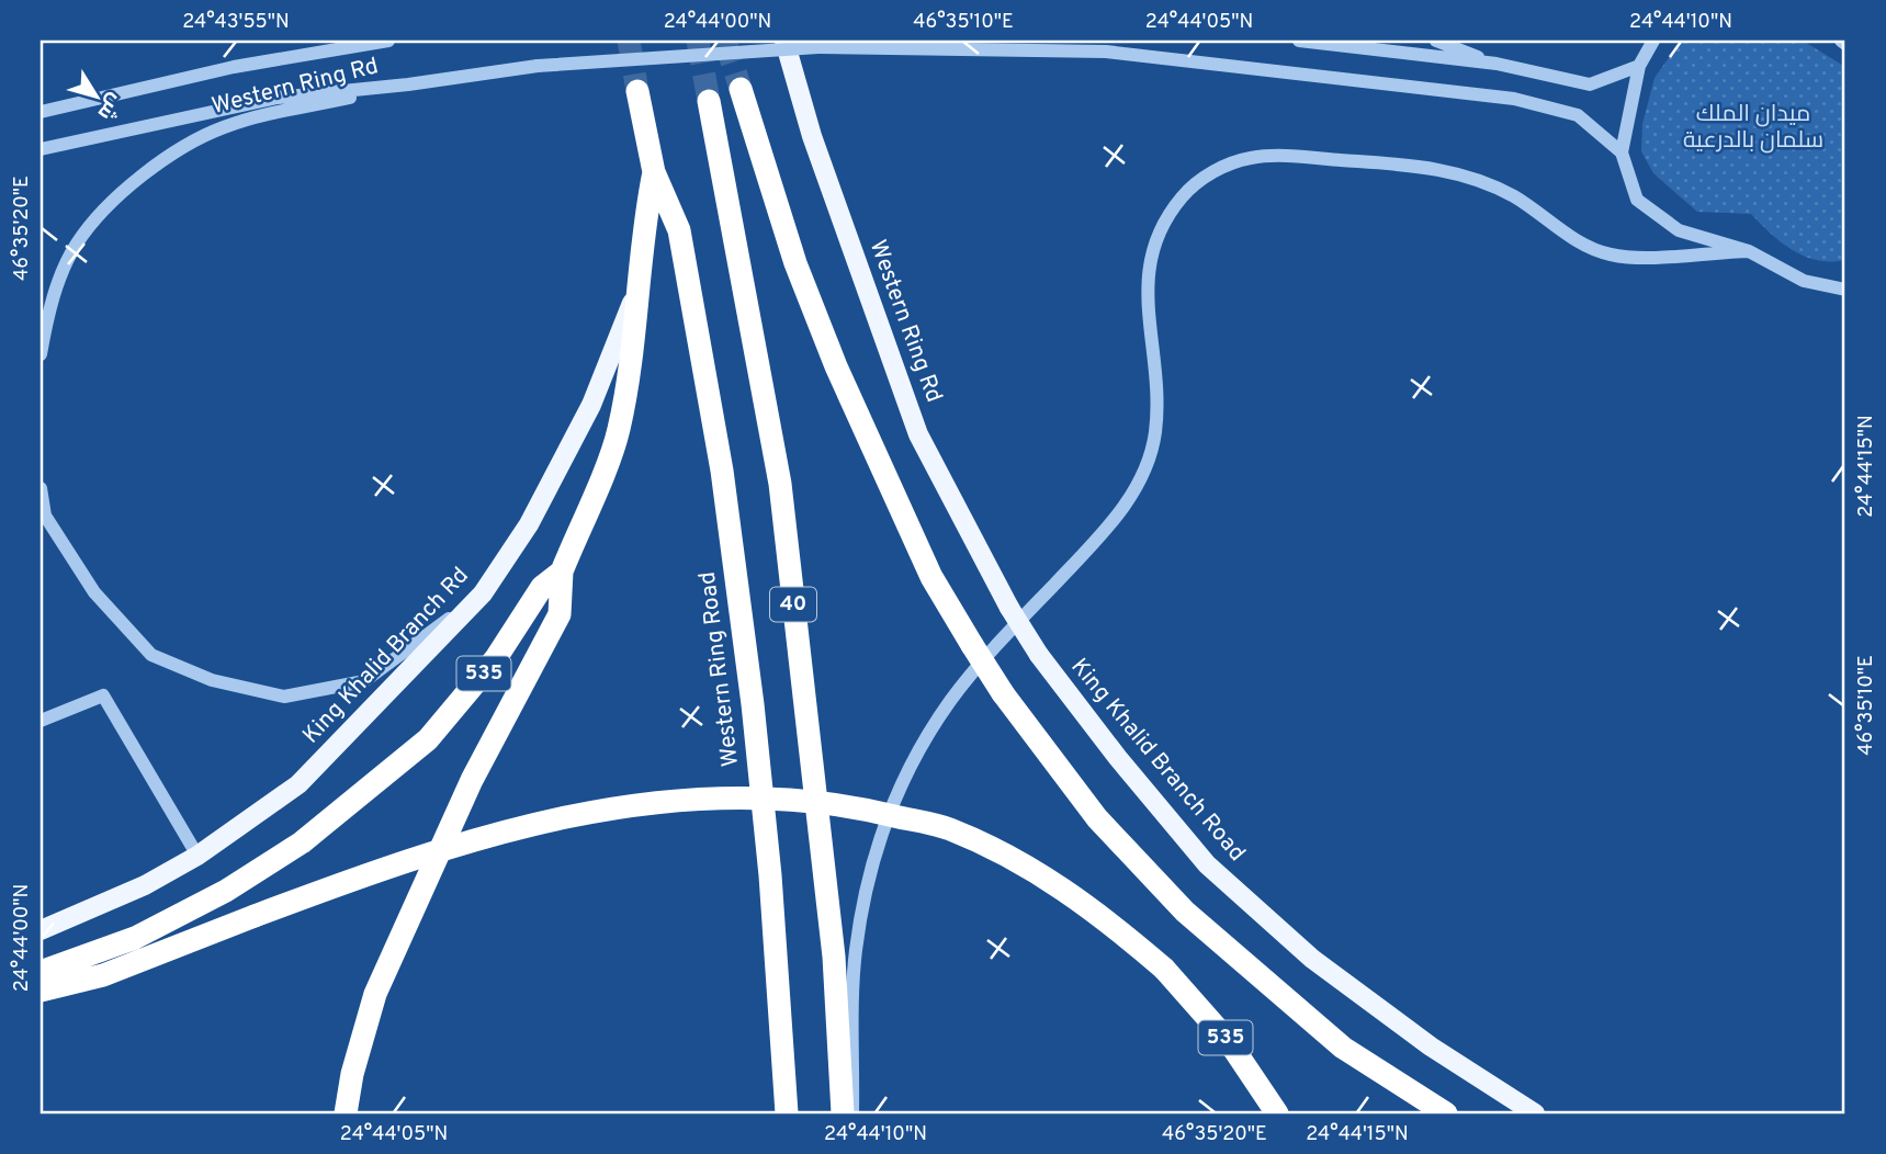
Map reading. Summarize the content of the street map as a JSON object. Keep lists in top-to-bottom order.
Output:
{
  "streets": {
    "highway": ["40", "Western Ring Road", "535"],
    "main road": ["Western Ring Rd", "King Khalid Branch Rd", "King Khalid Branch Road"]
  },
  "crossings": [
    ["Western Ring Rd", "King Khalid Branch Road"],
    ["King Khalid Branch Rd", "535"],
    ["Western Ring Road", "535"]
  ],
  "parks": ["ميدان الملك سلمان بالدرعية"],
  "north": "bottom right",
  "coordinates": [
    "24°43'55\"N",
    "24°44'00\"N",
    "46°35'10\"E",
    "24°44'05\"N",
    "24°44'10\"N",
    "46°35'20\"E",
    "24°44'15\"N"
  ]
}
